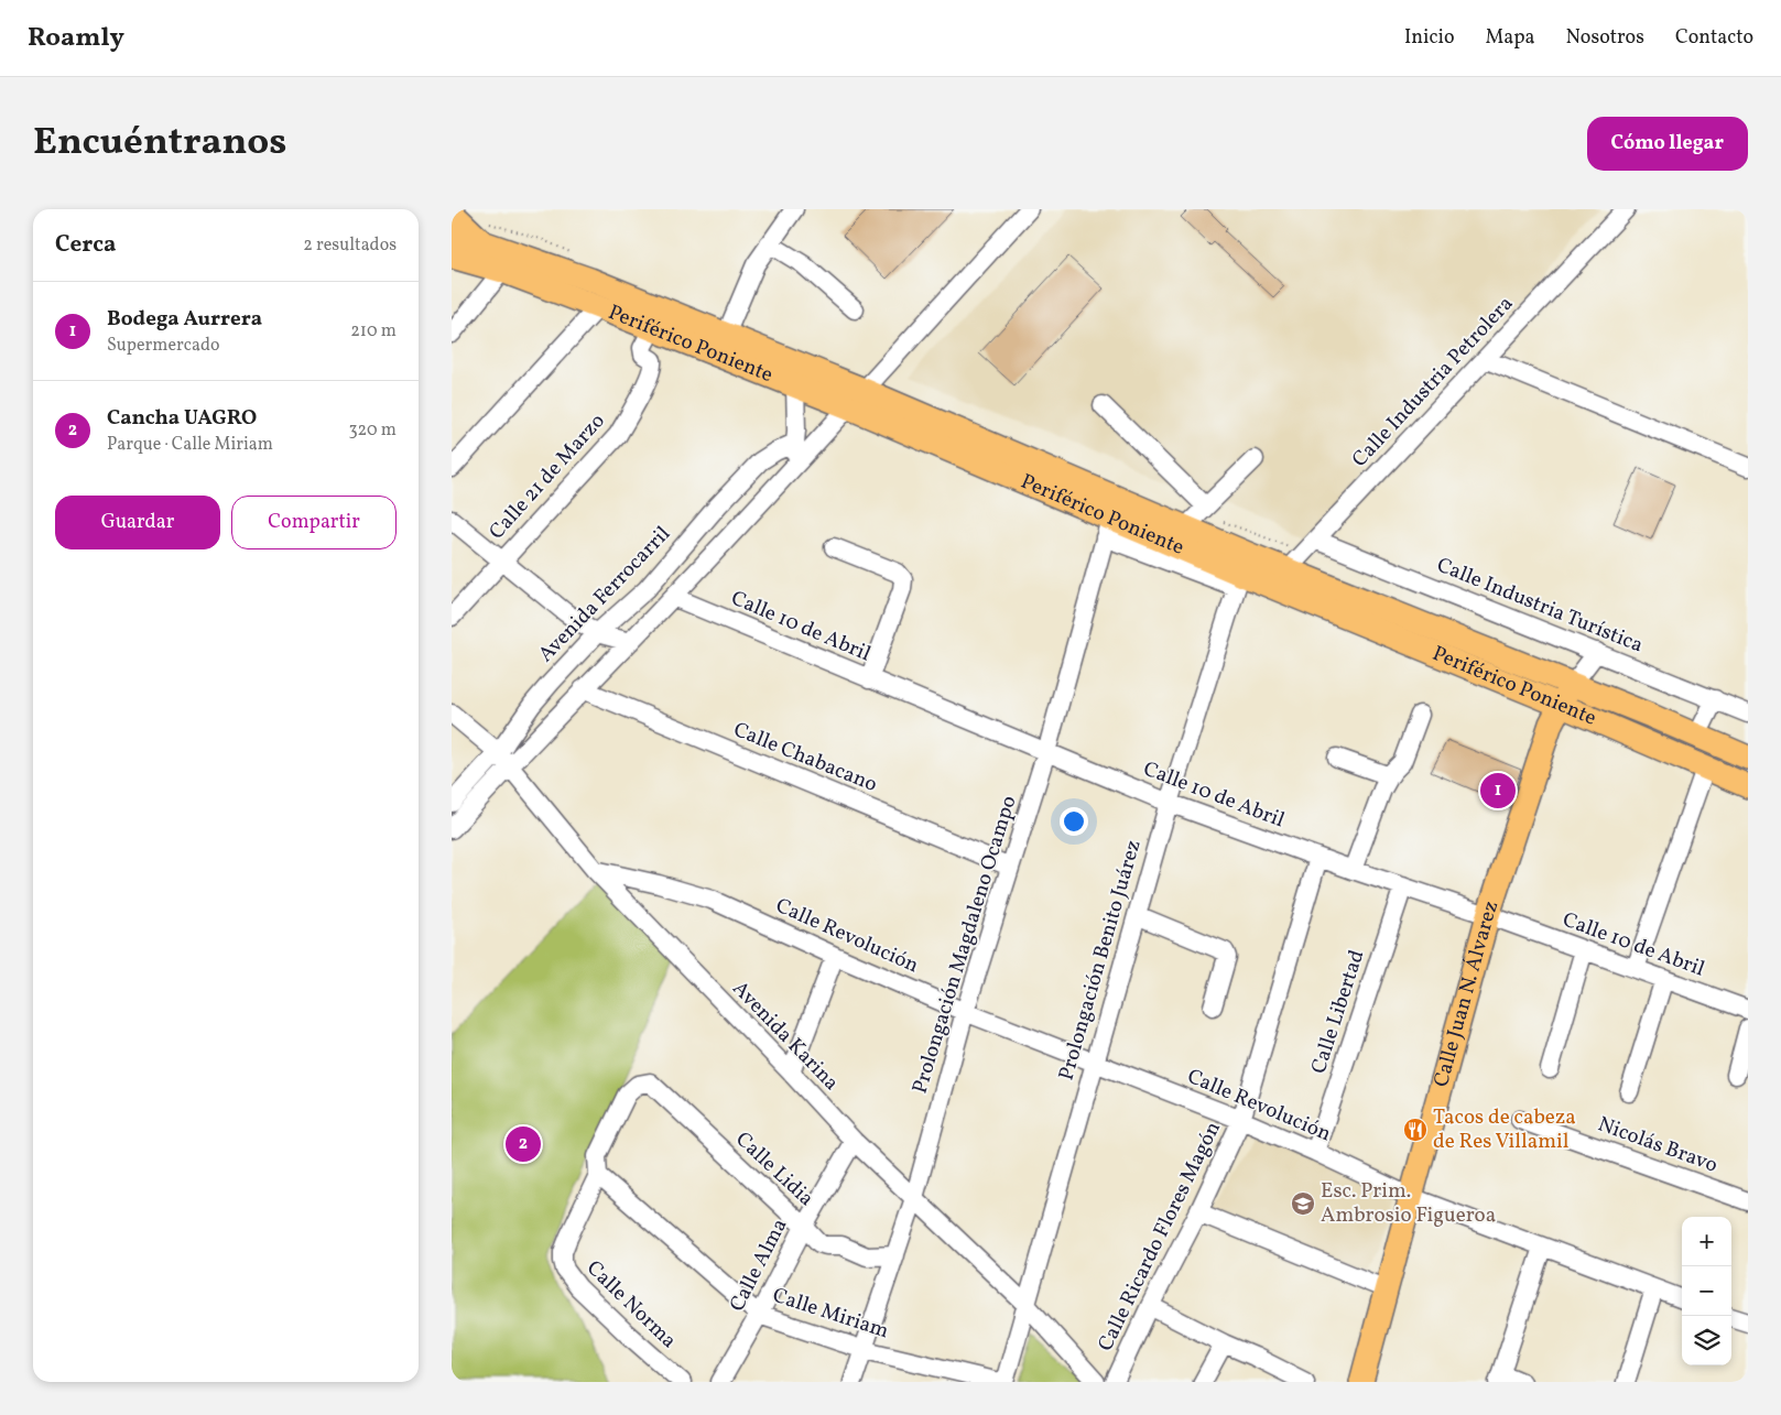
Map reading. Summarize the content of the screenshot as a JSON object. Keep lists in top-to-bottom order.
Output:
{
  "streets": {
    "main road": ["Periférico Poniente", "Calle Juan N. Álvarez"],
    "street": [
      "Calle Industria Petrolera",
      "Calle 21 de Marzo",
      "Avenida Ferrocarril",
      "Calle Industria Turística",
      "Calle 10 de Abril",
      "Calle Chabacano",
      "Calle Revolución",
      "Prolongación Magdaleno Ocampo",
      "Prolongación Benito Juárez",
      "Calle Libertad",
      "Avenida Karina",
      "Nicolás Bravo",
      "Calle Lidia",
      "Calle Ricardo Flores Magón",
      "Calle Alma",
      "Calle Norma",
      "Calle Miriam"
    ]
  },
  "crossings": [
    ["Periférico Poniente", "Calle Industria Petrolera"],
    ["Periférico Poniente", "Calle 21 de Marzo"],
    ["Periférico Poniente", "Prolongación Magdaleno Ocampo"],
    ["Periférico Poniente", "Prolongación Benito Juárez"],
    ["Periférico Poniente", "Calle Juan N. Álvarez"],
    ["Calle Industria Petrolera", "Calle Industria Turística"],
    ["Avenida Ferrocarril", "Avenida Karina"],
    ["Calle Industria Turística", "Calle Juan N. Álvarez"],
    ["Calle 10 de Abril", "Prolongación Magdaleno Ocampo"],
    ["Calle 10 de Abril", "Prolongación Benito Juárez"],
    ["Calle 10 de Abril", "Calle Juan N. Álvarez"],
    ["Calle 10 de Abril", "Calle Libertad"],
    ["Calle 10 de Abril", "Calle Ricardo Flores Magón"],
    ["Calle Chabacano", "Prolongación Magdaleno Ocampo"],
    ["Calle Revolución", "Prolongación Magdaleno Ocampo"],
    ["Calle Revolución", "Prolongación Benito Juárez"],
    ["Calle Revolución", "Calle Juan N. Álvarez"],
    ["Calle Revolución", "Calle Libertad"],
    ["Calle Revolución", "Avenida Karina"],
    ["Calle Revolución", "Calle Ricardo Flores Magón"],
    ["Prolongación Magdaleno Ocampo", "Avenida Karina"],
    ["Prolongación Magdaleno Ocampo", "Calle Lidia"],
    ["Prolongación Magdaleno Ocampo", "Calle Miriam"],
    ["Prolongación Benito Juárez", "Avenida Karina"],
    ["Avenida Karina", "Calle Alma"],
    ["Calle Lidia", "Calle Alma"],
    ["Calle Lidia", "Calle Norma"],
    ["Calle Lidia", "Calle Miriam"],
    ["Calle Alma", "Calle Miriam"],
    ["Calle Norma", "Calle Miriam"]
  ],
  "places": {
    "restaurant": ["Tacos de cabeza de Res Villamil"],
    "school or university": ["Esc. Prim. Ambrosio Figueroa"]
  },
  "page": {
    "header": "Roamly",
    "nav": [
      "Inicio",
      "Mapa",
      "Nosotros",
      "Contacto"
    ],
    "title": "Encuéntranos",
    "buttons": [
      "Cómo llegar",
      ["Guardar", "Compartir"]
    ],
    "heading": ["Cerca", "2 resultados"],
    "list": [
      {
        "mark": "1",
        "name": "Bodega Aurrera",
        "note": "Supermercado",
        "value": "210 m"
      },
      {
        "mark": "2",
        "name": "Cancha UAGRO",
        "note": "Parque · Calle Miriam",
        "value": "320 m"
      }
    ],
    "pins": ["1", "2"],
    "map_buttons": ["+", "−"]
  }
}
